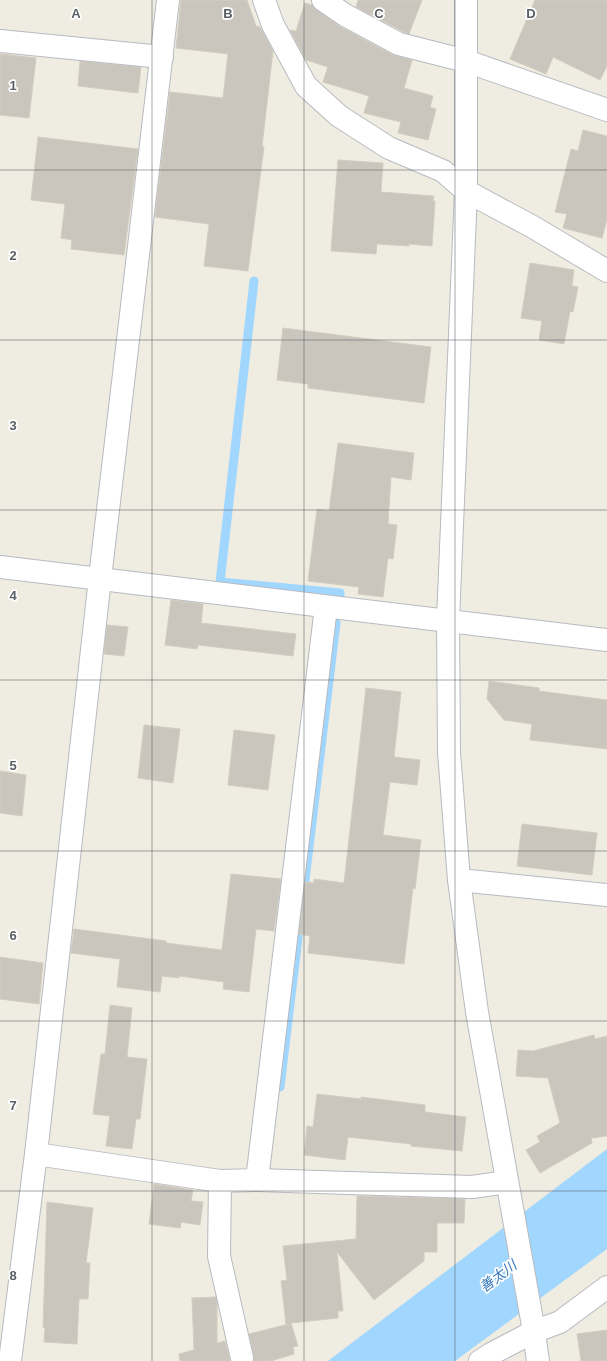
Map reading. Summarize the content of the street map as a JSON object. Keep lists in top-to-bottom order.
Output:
{
  "water": ["善太川"],
  "grid": {
    "columns": [
      "A",
      "B",
      "C",
      "D"
    ],
    "rows": [
      "1",
      "2",
      "3",
      "4",
      "5",
      "6",
      "7",
      "8"
    ]
  }
}
